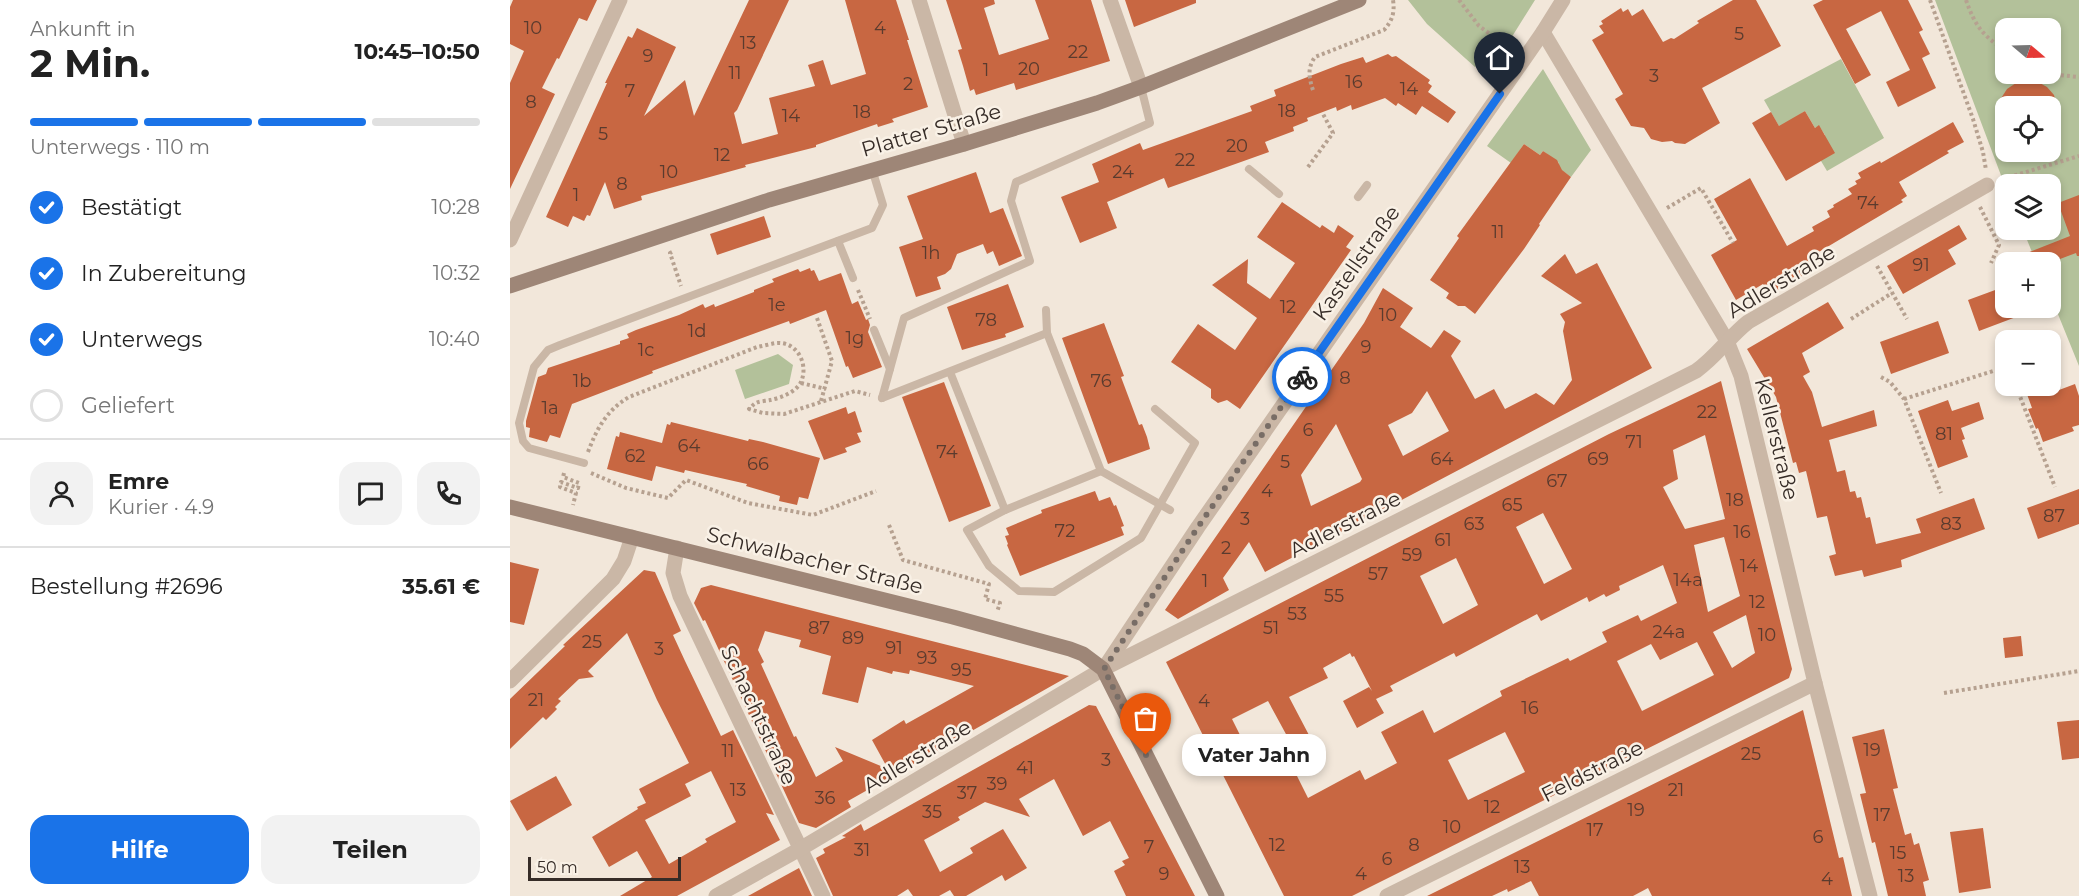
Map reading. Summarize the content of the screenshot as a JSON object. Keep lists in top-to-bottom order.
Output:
{
  "streets": {
    "main road": ["Platter Straße", "Schwalbacher Straße"],
    "street": [
      "Kastellstraße",
      "Adlerstraße",
      "Kellerstraße",
      "Schachtstraße",
      "Feldstraße"
    ]
  },
  "crossings": [
    ["Kastellstraße", "Adlerstraße"],
    ["Kastellstraße", "Kellerstraße"],
    ["Kastellstraße", "Schwalbacher Straße"],
    ["Adlerstraße", "Kellerstraße"],
    ["Adlerstraße", "Schwalbacher Straße"],
    ["Adlerstraße", "Schachtstraße"],
    ["Kellerstraße", "Feldstraße"],
    ["Schwalbacher Straße", "Schachtstraße"]
  ],
  "places": ["Vater Jahn"],
  "house_numbers": [
    "10",
    "4",
    "5",
    "13",
    "22",
    "9",
    "20",
    "1",
    "11",
    "3",
    "16",
    "2",
    "14",
    "7",
    "8",
    "18",
    "18",
    "14",
    "5",
    "20",
    "12",
    "22",
    "10",
    "24",
    "8",
    "1",
    "74",
    "11",
    "1h",
    "91",
    "1e",
    "12",
    "10",
    "78",
    "1d",
    "1g",
    "9",
    "1c",
    "8",
    "1b",
    "76",
    "1a",
    "22",
    "6",
    "81",
    "71",
    "64",
    "74",
    "62",
    "64",
    "69",
    "5",
    "66",
    "67",
    "4",
    "18",
    "65",
    "87",
    "3",
    "63",
    "83",
    "72",
    "16",
    "61",
    "2",
    "59",
    "14",
    "57",
    "14a",
    "1",
    "55",
    "12",
    "53",
    "87",
    "51",
    "24a",
    "10",
    "89",
    "25",
    "91",
    "3",
    "93",
    "95",
    "21",
    "4",
    "16",
    "19",
    "11",
    "25",
    "3",
    "41",
    "39",
    "13",
    "21",
    "37",
    "36",
    "12",
    "19",
    "35",
    "17",
    "10",
    "17",
    "6",
    "12",
    "8",
    "7",
    "31",
    "15",
    "6",
    "13",
    "9",
    "4",
    "13",
    "4"
  ],
  "scale_bar": "50 m",
  "north": "right",
  "page": {
    "heading": ["2 Min.", "Ankunft in", "10:45–10:50"],
    "panel": [
      "Emre",
      "Kurier · 4.9",
      "Bestellung #2696",
      "35.61 €"
    ],
    "map_buttons": ["+", "−"],
    "bar": "Unterwegs · 110 m",
    "list": [
      ["Bestätigt", "10:28"],
      ["In Zubereitung", "10:32"],
      ["Unterwegs", "10:40"],
      "Geliefert"
    ],
    "bubble": "Vater Jahn",
    "buttons": ["Hilfe", "Teilen"],
    "scale": "50 m"
  }
}
